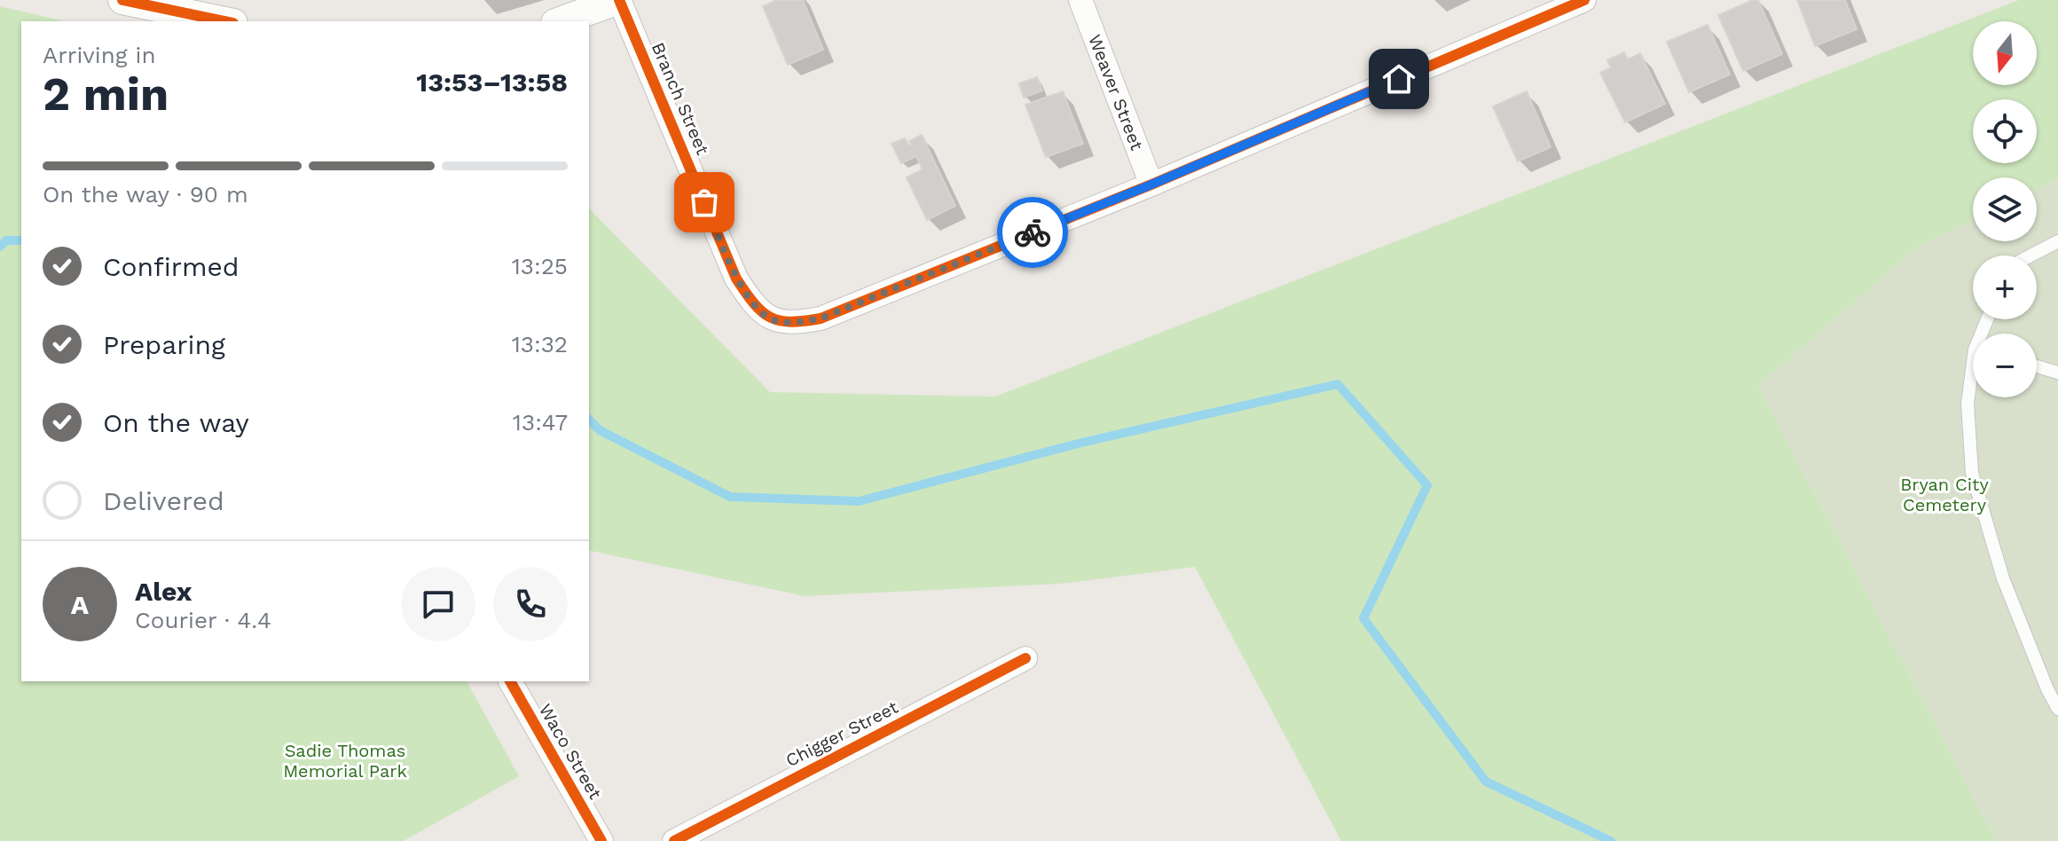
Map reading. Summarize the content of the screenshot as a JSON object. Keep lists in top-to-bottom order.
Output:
{
  "streets": {
    "street": [
      "Weaver Street",
      "Branch Street",
      "Chigger Street",
      "Waco Street"
    ]
  },
  "crossings": [
    ["Weaver Street", "Branch Street"]
  ],
  "parks": ["Bryan City Cemetery", "Sadie Thomas Memorial Park"],
  "north": "bottom",
  "page": {
    "map_buttons": ["+", "−"],
    "heading": ["2 min", "Arriving in", "13:53–13:58"],
    "panel": ["Alex", "Courier · 4.4"],
    "bar": "On the way · 90 m",
    "list": [
      ["Confirmed", "13:25"],
      ["Preparing", "13:32"],
      ["On the way", "13:47"],
      "Delivered"
    ],
    "round": "A"
  }
}
